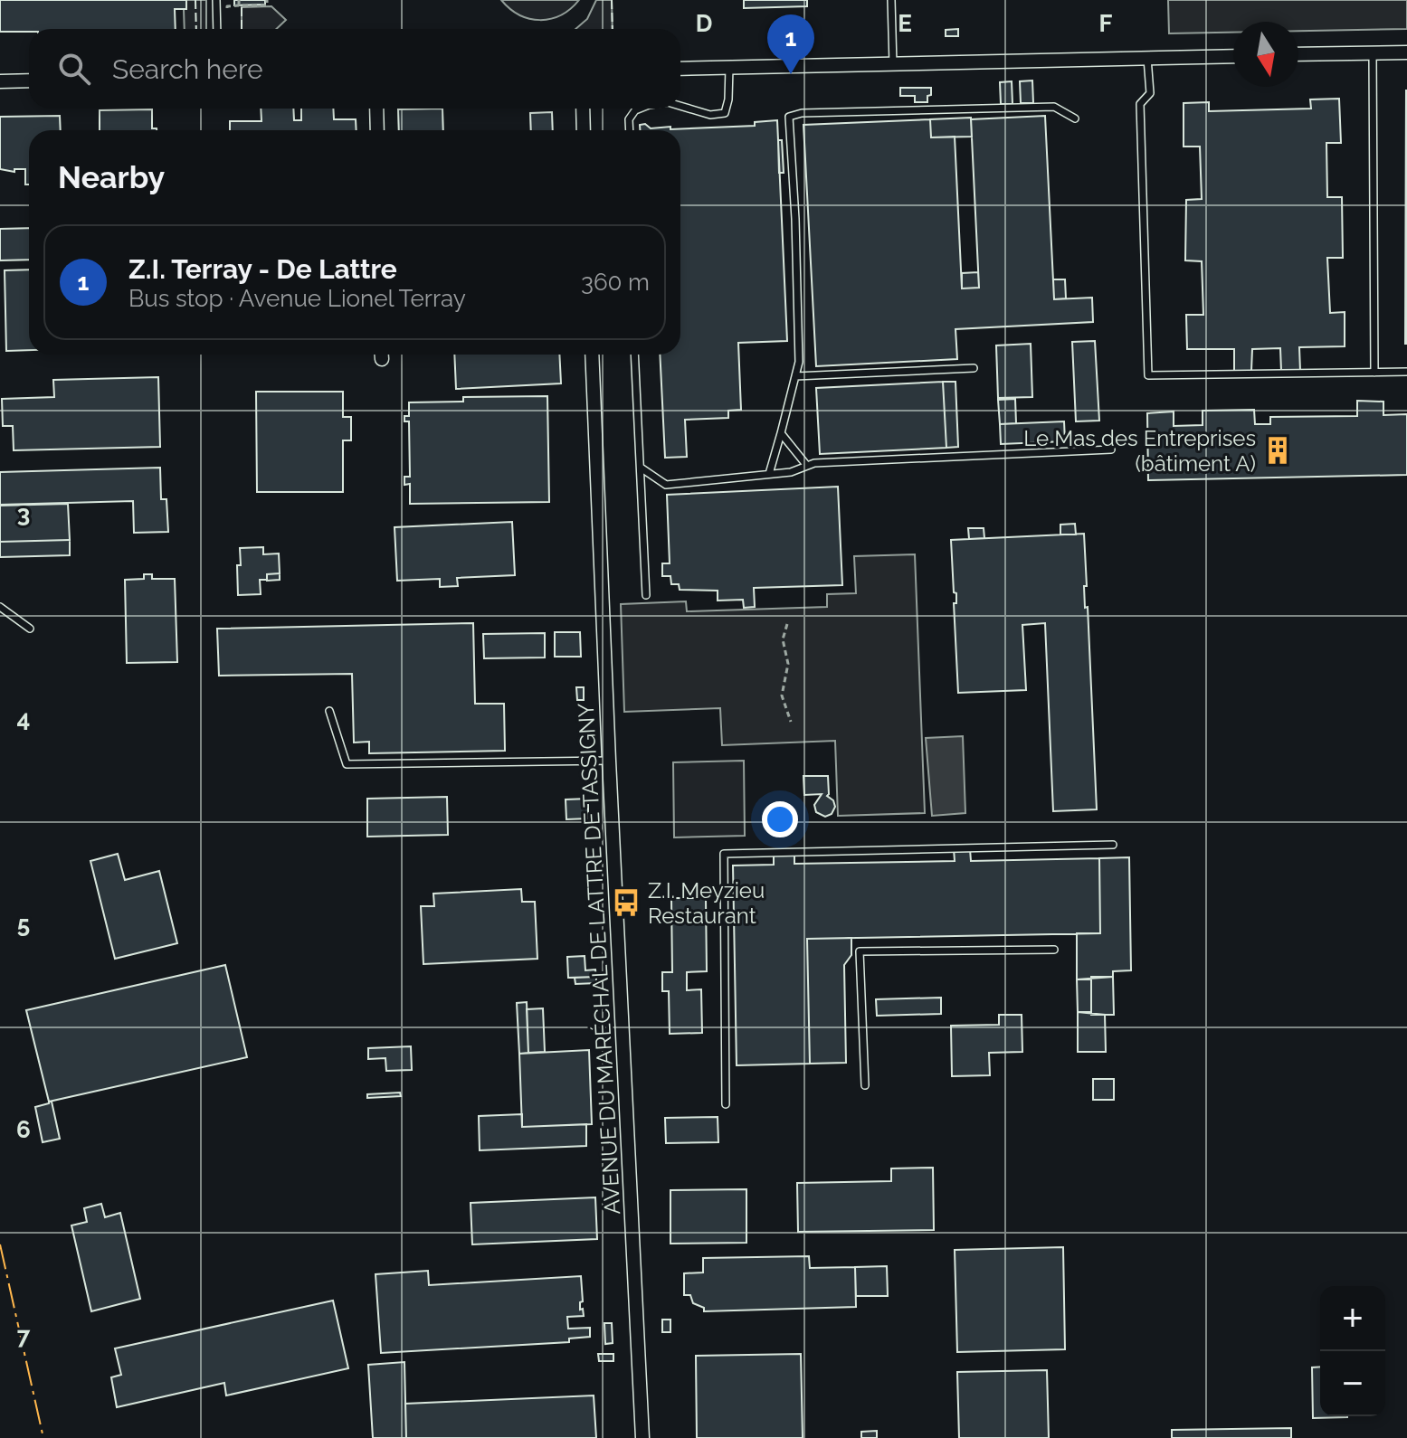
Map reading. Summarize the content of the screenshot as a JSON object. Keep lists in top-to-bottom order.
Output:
{
  "streets": {
    "street": ["AVENUE DU MARÉCHAL DE LATTRE DE TASSIGNY"]
  },
  "places": {
    "building": ["Le Mas des Entreprises (bâtiment A)"],
    "bus stop": ["Z.I. Meyzieu Restaurant"]
  },
  "north": "bottom",
  "page": {
    "pins": "1",
    "search": "Search here",
    "heading": "Nearby",
    "list": [
      {
        "mark": "1",
        "name": "Z.I. Terray - De Lattre",
        "note": "Bus stop · Avenue Lionel Terray",
        "value": "360 m"
      }
    ],
    "map_buttons": ["+", "−"]
  },
  "grid": {
    "columns": ["D", "E", "F"],
    "rows": [
      "3",
      "4",
      "5",
      "6",
      "7"
    ]
  }
}
